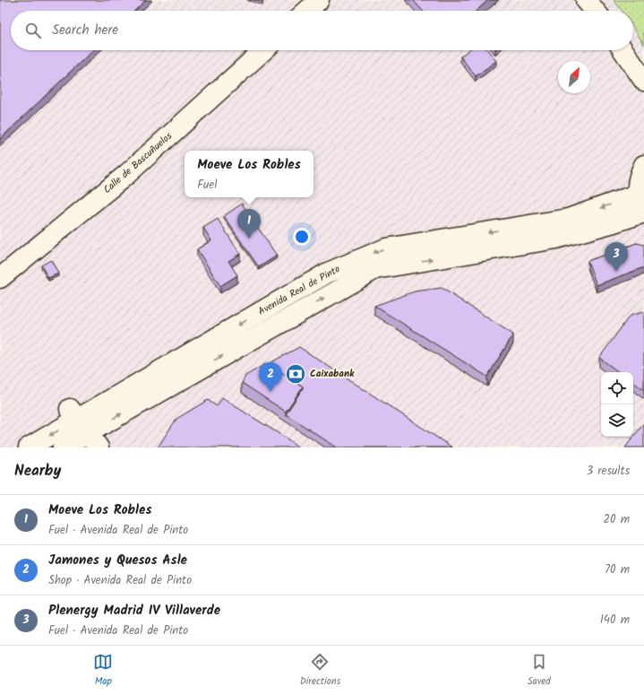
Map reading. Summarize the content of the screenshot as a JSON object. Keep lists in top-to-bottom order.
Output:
{
  "streets": {
    "main road": ["Calle de Bascuñuelos", "Avenida Real de Pinto"]
  },
  "places": {
    "bank": ["Caixabank"]
  },
  "north": "top right",
  "page": {
    "search": "Search here",
    "popup": ["Moeve Los Robles", "Fuel"],
    "pins": ["1", "3", "2"],
    "heading": ["Nearby", "3 results"],
    "list": [
      {
        "mark": "1",
        "name": "Moeve Los Robles",
        "note": "Fuel · Avenida Real de Pinto",
        "value": "20 m"
      },
      {
        "mark": "2",
        "name": "Jamones y Quesos Asle",
        "note": "Shop · Avenida Real de Pinto",
        "value": "70 m"
      },
      {
        "mark": "3",
        "name": "Plenergy Madrid IV Villaverde",
        "note": "Fuel · Avenida Real de Pinto",
        "value": "140 m"
      }
    ],
    "nav": ["Map", "Directions", "Saved"]
  }
}
